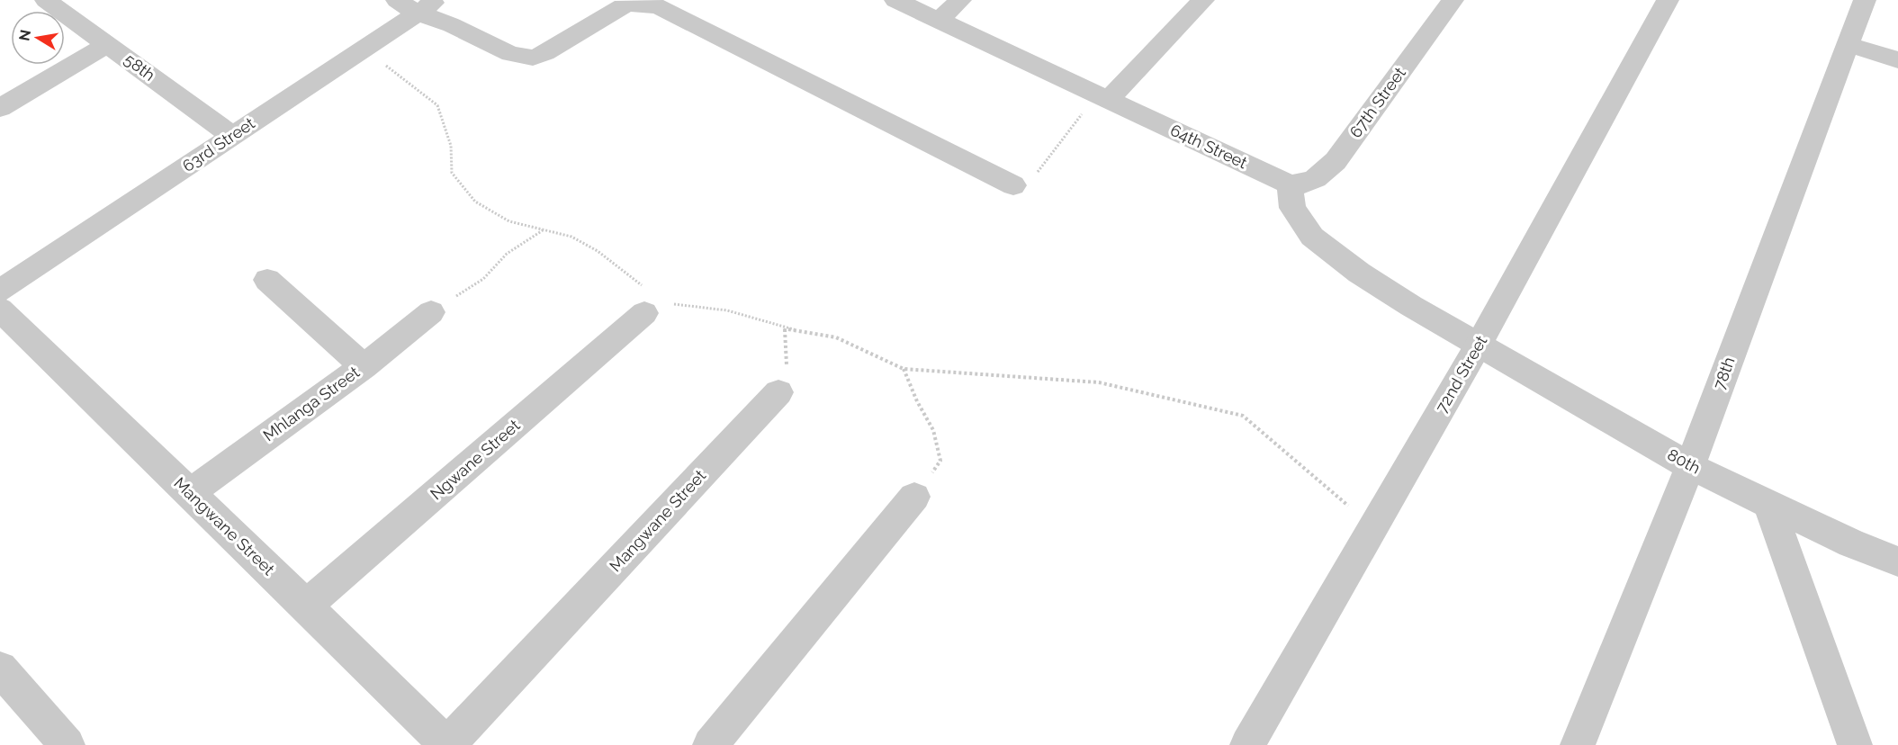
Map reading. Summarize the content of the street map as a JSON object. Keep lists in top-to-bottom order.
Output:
{
  "streets": {
    "street": [
      "58th",
      "67th Street",
      "63rd Street",
      "64th Street",
      "78th",
      "72nd Street",
      "Mhlanga Street",
      "Ngwane Street",
      "80th",
      "Mangwane Street"
    ]
  },
  "crossings": [
    ["58th", "63rd Street"],
    ["67th Street", "64th Street"],
    ["78th", "80th"],
    ["72nd Street", "80th"],
    ["Mhlanga Street", "Mangwane Street"],
    ["Ngwane Street", "Mangwane Street"]
  ],
  "north": "left"
}
